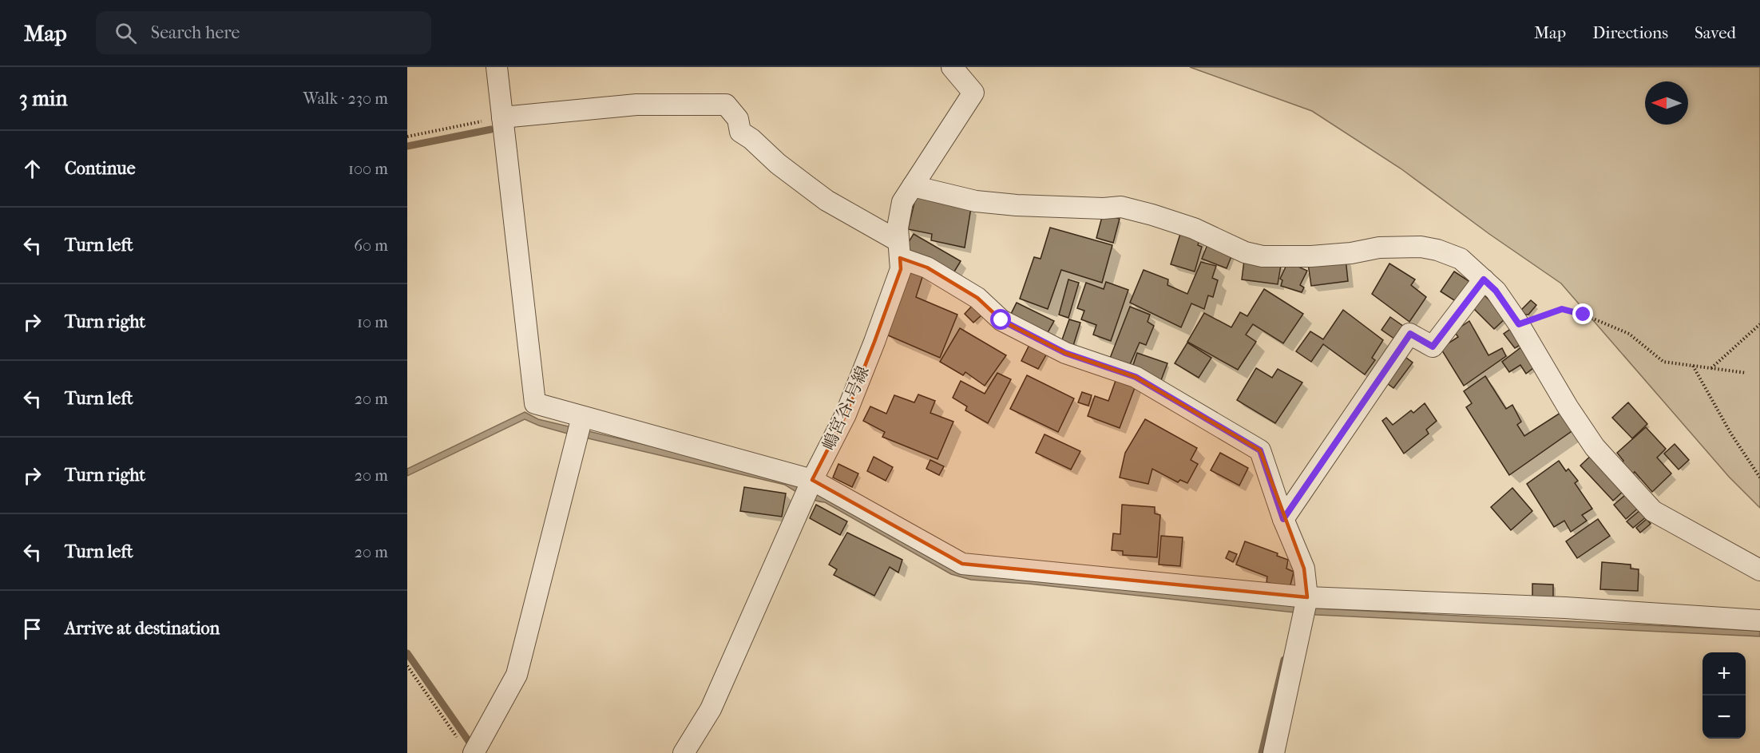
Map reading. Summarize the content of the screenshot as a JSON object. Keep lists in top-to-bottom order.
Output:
{
  "streets": {
    "street": ["嶋宮谷1号線"]
  },
  "north": "left",
  "page": {
    "header": "Map",
    "search": "Search here",
    "nav": ["Map", "Directions", "Saved"],
    "heading": ["3 min", "Walk · 230 m"],
    "list": [
      ["Continue", "100 m"],
      ["Turn left", "60 m"],
      ["Turn right", "10 m"],
      ["Turn left", "20 m"],
      ["Turn right", "20 m"],
      ["Turn left", "20 m"],
      "Arrive at destination"
    ],
    "map_buttons": ["+", "−"]
  }
}
